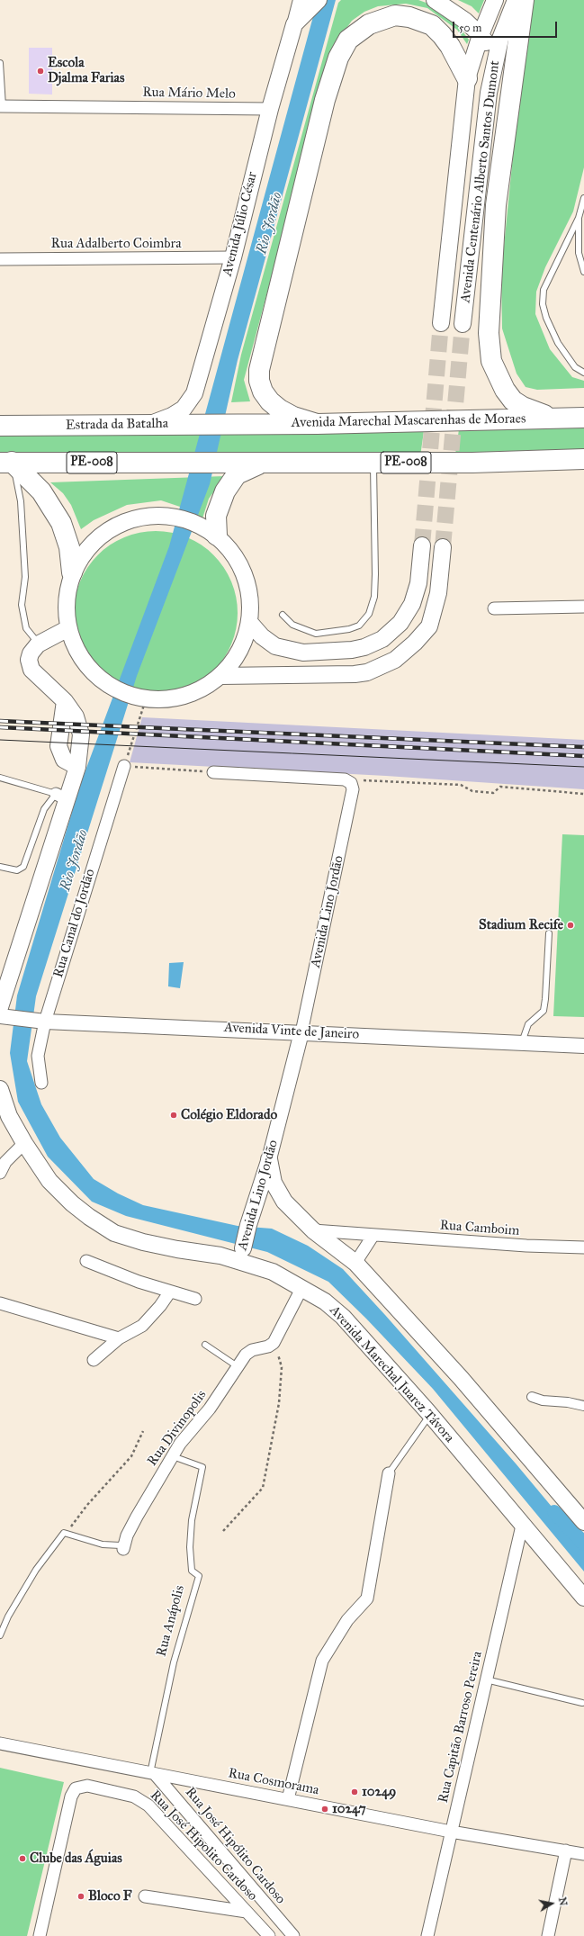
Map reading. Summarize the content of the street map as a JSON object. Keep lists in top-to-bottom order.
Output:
{
  "streets": {
    "highway": ["Avenida Marechal Mascarenhas de Moraes", "Estrada da Batalha", "PE-008"],
    "main road": [
      "Avenida Centenário Alberto Santos Dumont",
      "Avenida Júlio César",
      "Avenida Lino Jordão",
      "Avenida Marechal Juarez Távora"
    ],
    "street": [
      "Rua Mário Melo",
      "Rua Adalberto Coimbra",
      "Rua Canal do Jordão",
      "Avenida Vinte de Janeiro",
      "Rua Camboim",
      "Rua Divinopolis",
      "Rua Capitão Barroso Pereira",
      "Rua Cosmorama",
      "Rua José Hipolito Cardoso",
      "Rua José Hipólito Cardoso"
    ],
    "lane": ["Rua Anápolis"]
  },
  "crossings": [
    ["Rua Mário Melo", "Avenida Júlio César"],
    ["Avenida Júlio César", "Rua Adalberto Coimbra"],
    ["Avenida Júlio César", "Estrada da Batalha"],
    ["Avenida Marechal Mascarenhas de Moraes", "Estrada da Batalha"],
    ["Avenida Lino Jordão", "Avenida Vinte de Janeiro"],
    ["Avenida Lino Jordão", "Avenida Marechal Juarez Távora"],
    ["Rua Canal do Jordão", "Avenida Vinte de Janeiro"],
    ["Avenida Marechal Juarez Távora", "Rua Capitão Barroso Pereira"],
    ["Rua Divinopolis", "Rua Anápolis"],
    ["Rua Anápolis", "Rua Cosmorama"],
    ["Rua Anápolis", "Rua José Hipólito Cardoso"],
    ["Rua Capitão Barroso Pereira", "Rua Cosmorama"],
    ["Rua Cosmorama", "Rua José Hipólito Cardoso"]
  ],
  "water": ["Rio Jordão"],
  "places": [
    "Escola Djalma Farias",
    "Stadium Recife",
    "Colégio Eldorado",
    "10249",
    "10247",
    "Clube das Águias",
    "Bloco F"
  ],
  "scale_bar": "50 m",
  "north": "right"
}
